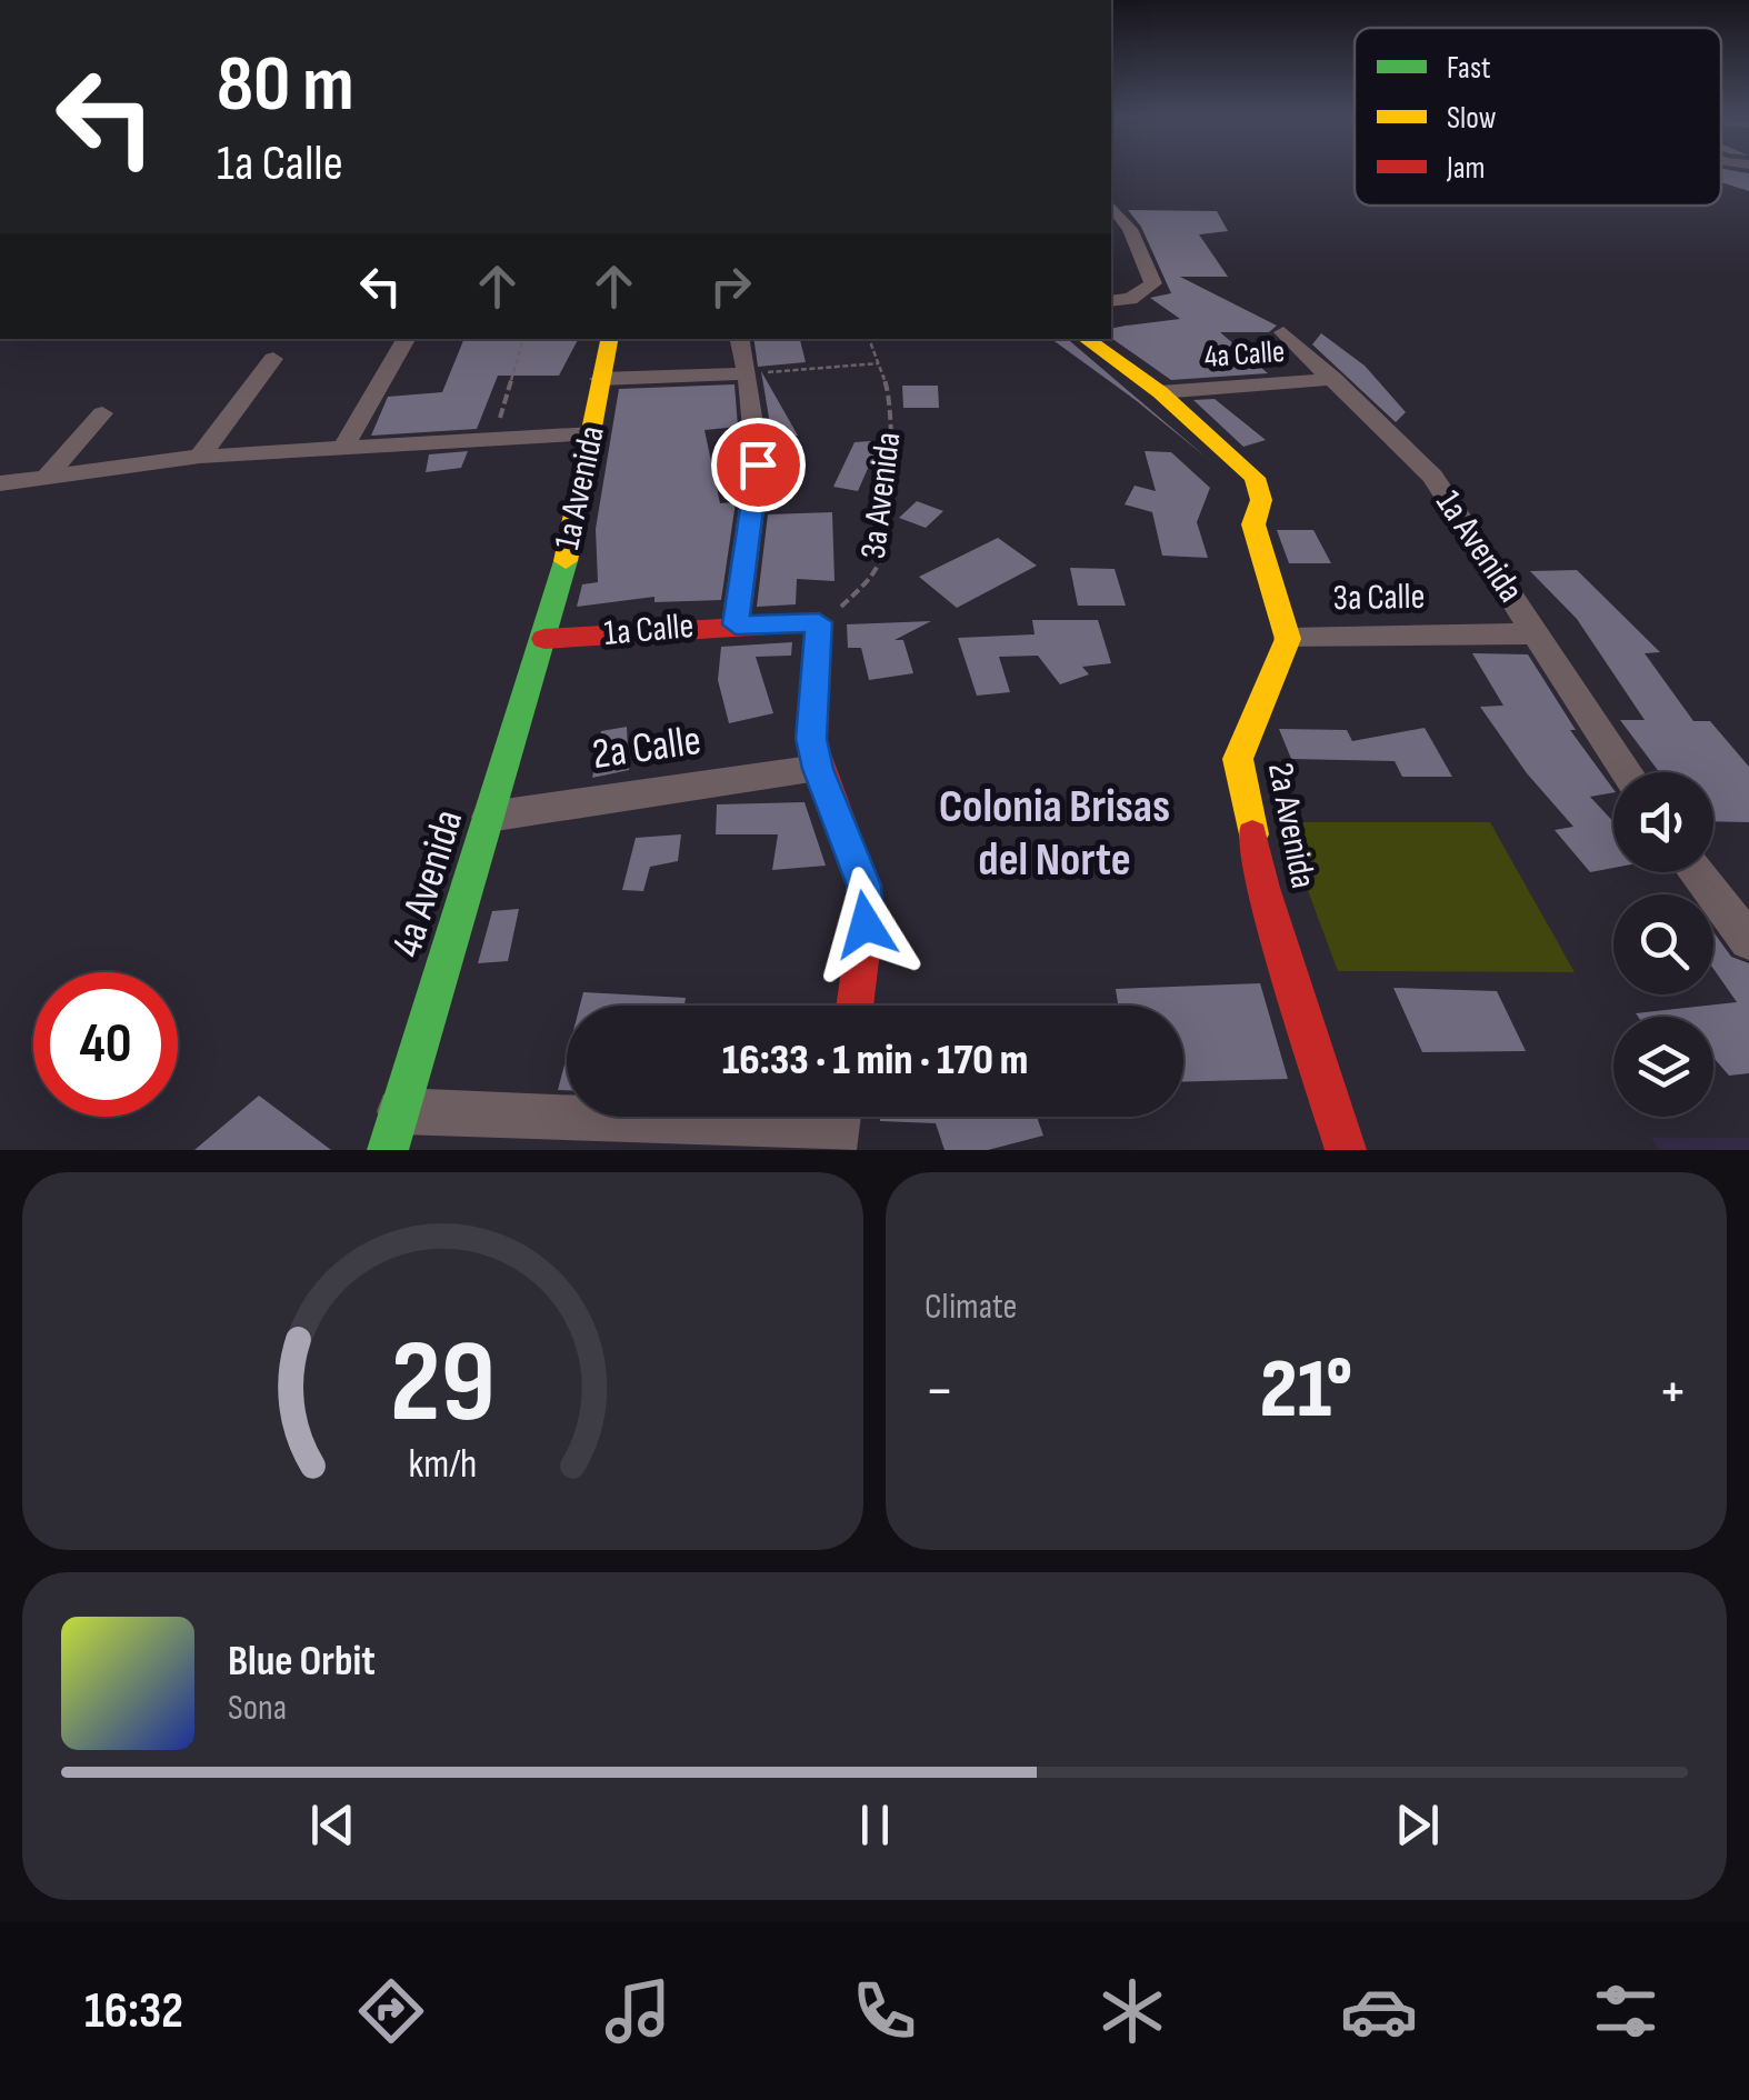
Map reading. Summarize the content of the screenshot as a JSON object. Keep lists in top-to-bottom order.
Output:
{
  "streets": {
    "street": [
      "4a Calle",
      "1a Avenida",
      "3a Calle",
      "1a Calle",
      "2a Calle",
      "2a Avenida",
      "4a Avenida"
    ],
    "path": ["3a Avenida"]
  },
  "crossings": [
    ["4a Calle", "1a Avenida"],
    ["1a Avenida", "3a Calle"],
    ["1a Avenida", "1a Calle"],
    ["1a Avenida", "4a Avenida"],
    ["3a Avenida", "1a Calle"],
    ["3a Calle", "2a Avenida"],
    ["1a Calle", "4a Avenida"],
    ["2a Calle", "4a Avenida"]
  ],
  "districts": ["Colonia Brisas del Norte"],
  "legend": ["Fast", "Slow", "Jam"],
  "page": {
    "turn": ["80 m", "1a Calle"],
    "limit": "40",
    "trip": "16:33 · 1 min · 170 m",
    "tile": "Climate",
    "heat": ["−", "21°", "+"],
    "song": ["Blue Orbit", "Sona"],
    "tabs": "16:32",
    "gauge": ["29", "km/h"]
  }
}
